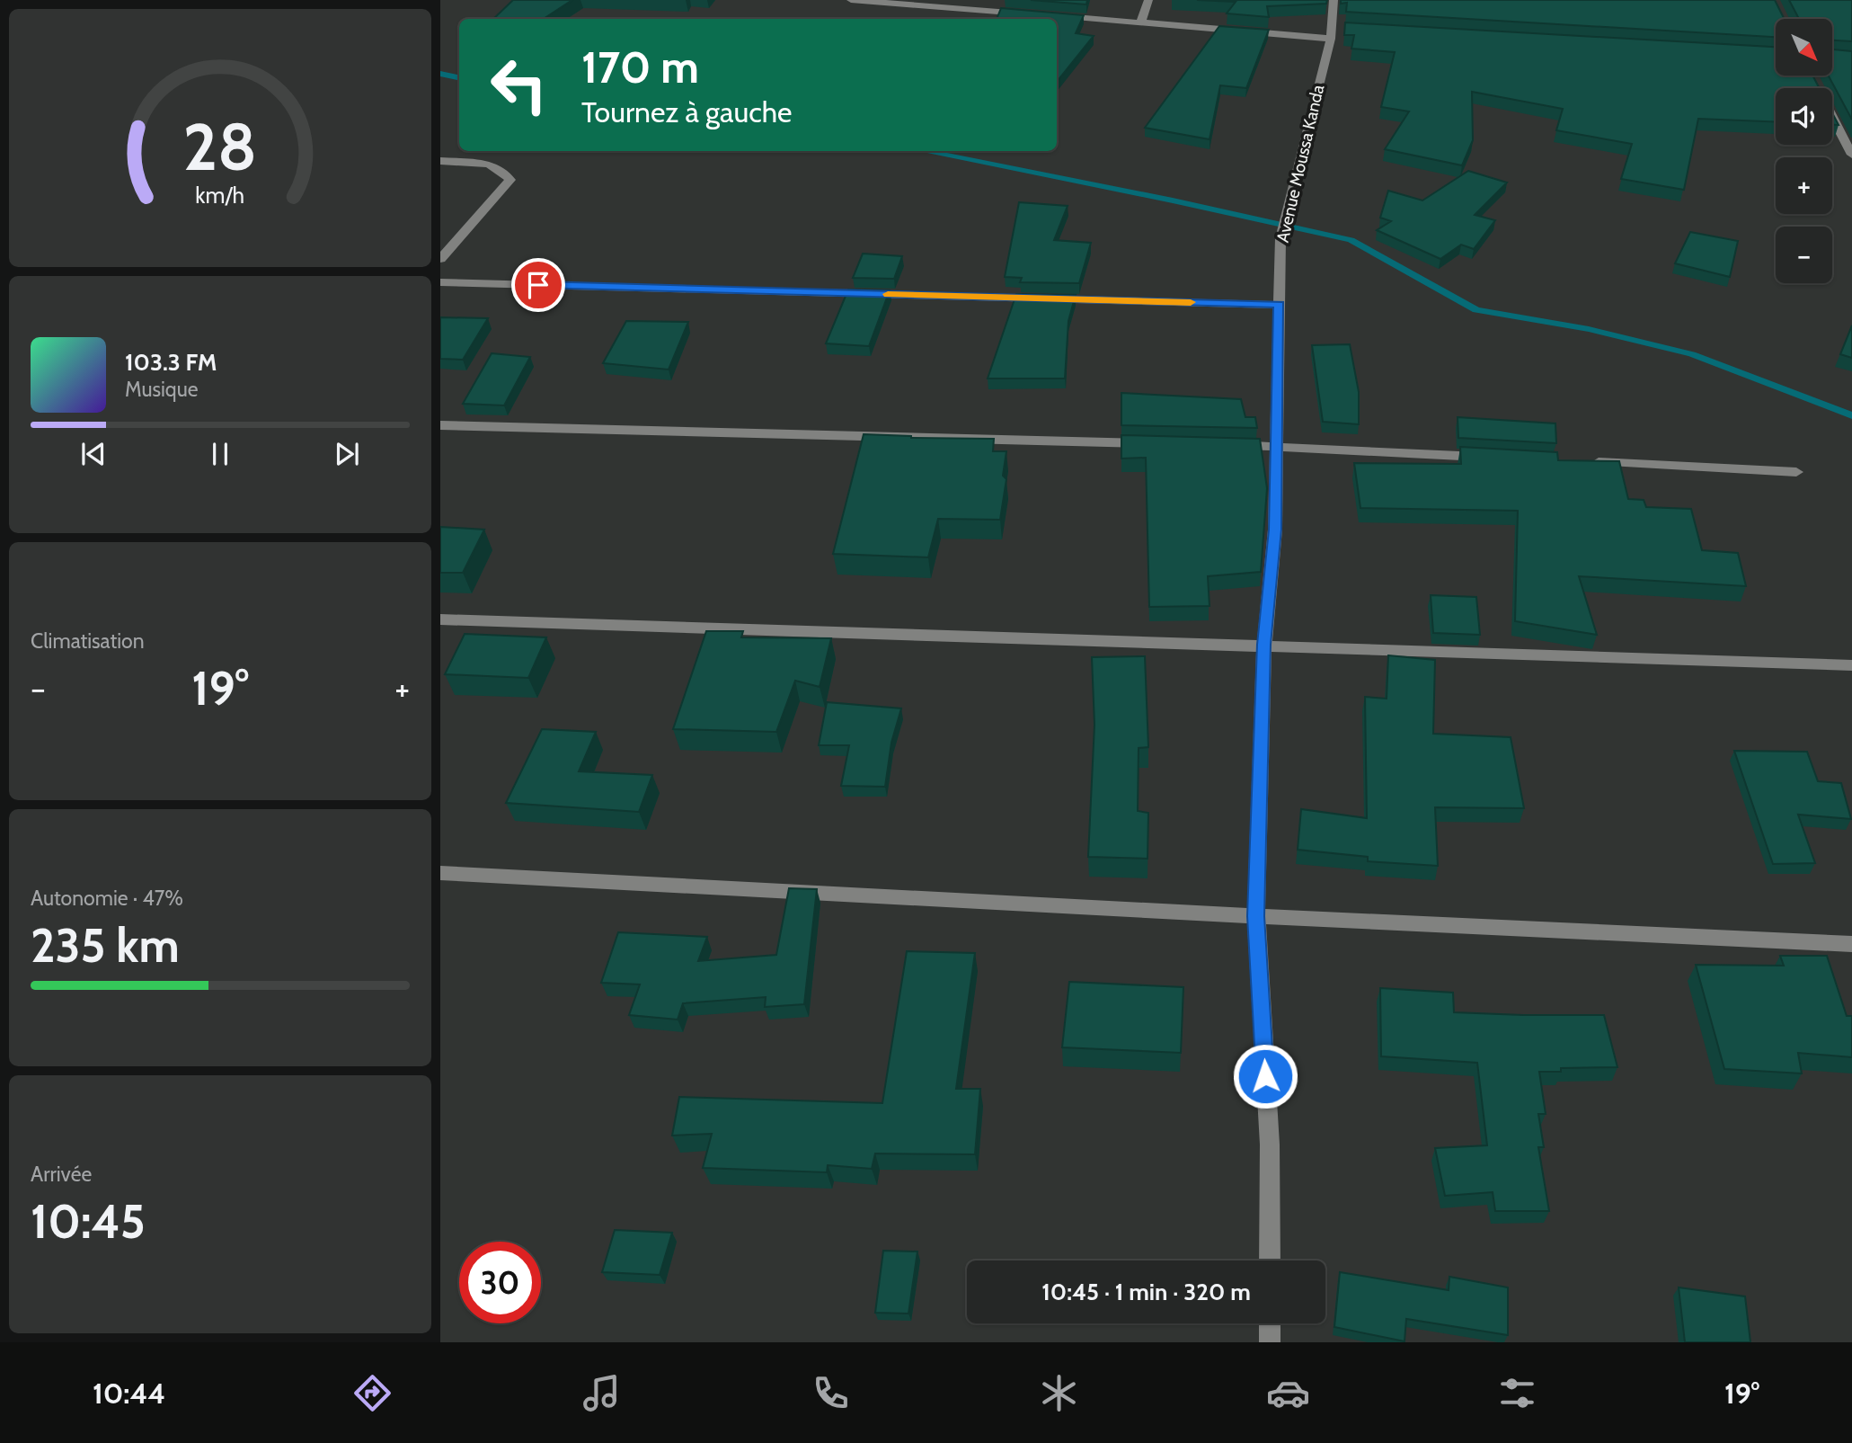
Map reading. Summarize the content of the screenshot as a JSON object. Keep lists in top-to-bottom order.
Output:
{
  "streets": {
    "street": ["Avenue Moussa Kanda"]
  },
  "north": "bottom right",
  "page": {
    "map_buttons": ["+", "−"],
    "turn": ["170 m", "Tournez à gauche"],
    "song": ["103.3 FM", "Musique"],
    "tile": [
      "Climatisation",
      ["Autonomie · 47%", "235 km"],
      ["Arrivée", "10:45"]
    ],
    "heat": ["−", "19°", "+"],
    "limit": "30",
    "trip": "10:45 · 1 min · 320 m",
    "tabs": ["10:44", "19°"],
    "gauge": ["28", "km/h"]
  }
}
